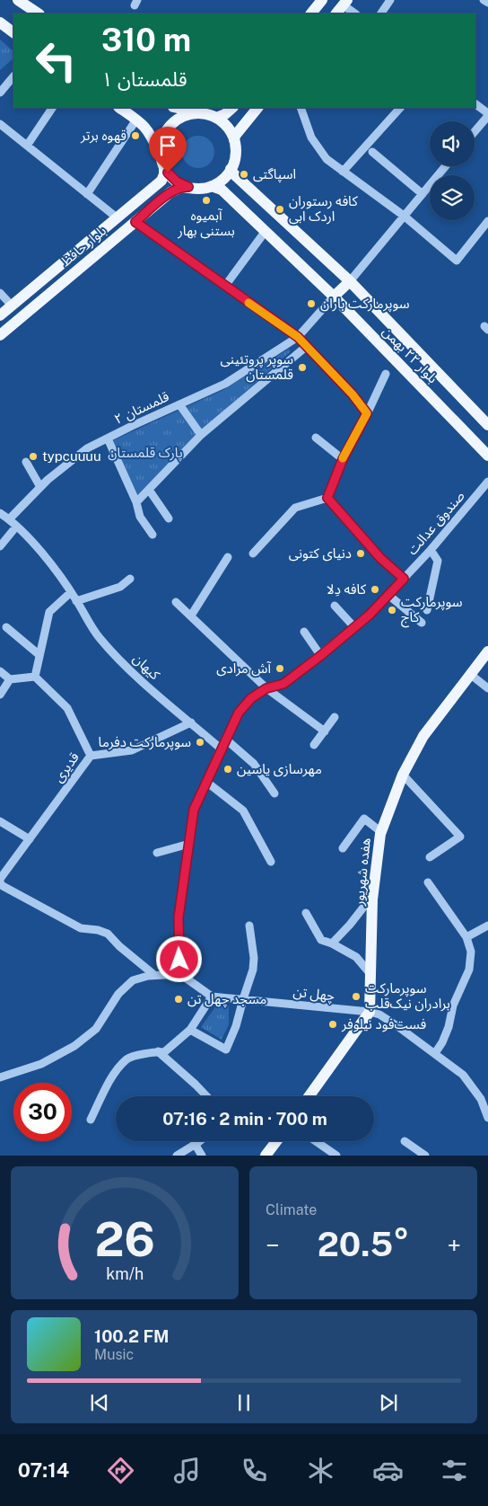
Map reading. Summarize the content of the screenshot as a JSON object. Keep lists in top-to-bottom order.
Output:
{
  "streets": {
    "main road": ["بلوار حافظ", "بلوار ۲۲ بهمن", "هفده شهریور"],
    "street": [
      "قلمستان ۲",
      "صندوق عدالت",
      "کیهان",
      "قدیری",
      "چهل تن"
    ]
  },
  "crossings": [
    ["بلوار حافظ", "بلوار ۲۲ بهمن"],
    ["بلوار ۲۲ بهمن", "قلمستان ۲"],
    ["قلمستان ۲", "کیهان"],
    ["صندوق عدالت", "کیهان"],
    ["کیهان", "قدیری"],
    ["هفده شهریور", "چهل تن"]
  ],
  "parks": ["پارک قلمستان"],
  "places": [
    "قهوه برتر",
    "اسپاگتی",
    "آبمیوه بستنی بهار",
    "کافه رستوران اردک ابی",
    "سوپرمارکت باران",
    "سوپر پروتئینی قلمستان",
    "typcuuuu",
    "دنیای کتونی",
    "کافه دِلا",
    "سوپرمارکت کاج",
    "آش مرادی",
    "سوپرمارکت دفرما",
    "مهرسازی یاسین",
    "سوپرمارکت برادران نیک‌قلب",
    "مسجد چهل تن",
    "فست‌فود نیلوفر"
  ],
  "page": {
    "turn": ["310 m", "قلمستان ۱"],
    "limit": "30",
    "trip": "07:16 · 2 min · 700 m",
    "tile": "Climate",
    "heat": ["−", "20.5°", "+"],
    "song": ["100.2 FM", "Music"],
    "tabs": "07:14",
    "gauge": ["26", "km/h"]
  }
}
